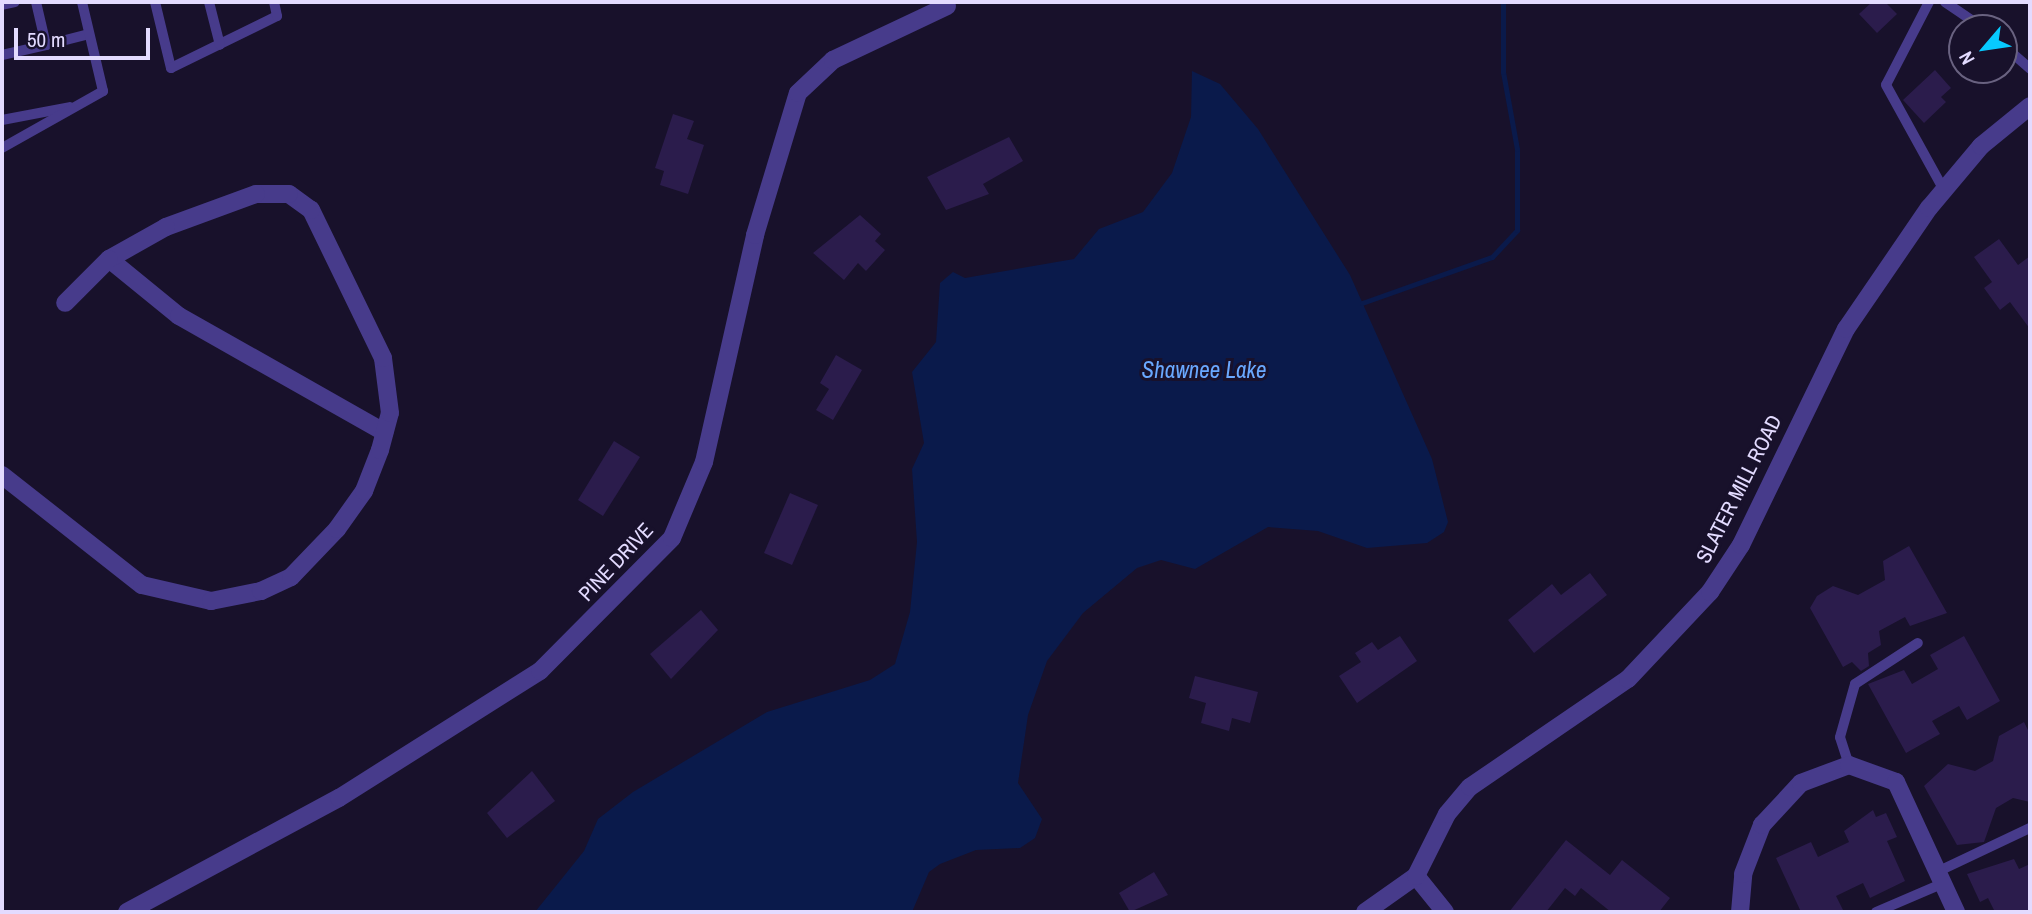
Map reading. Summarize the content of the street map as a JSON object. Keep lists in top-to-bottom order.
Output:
{
  "streets": {
    "street": ["SLATER MILL ROAD", "PINE DRIVE"]
  },
  "water": ["Shawnee Lake"],
  "scale_bar": "50 m",
  "north": "bottom left"
}
